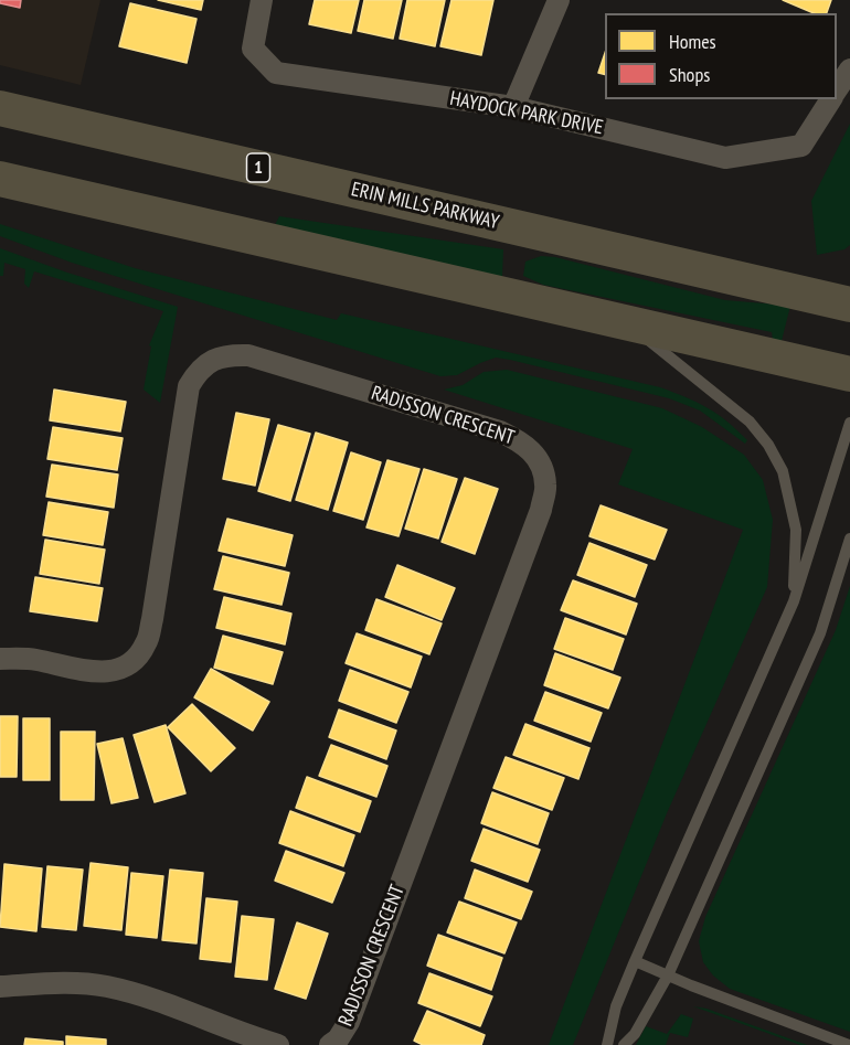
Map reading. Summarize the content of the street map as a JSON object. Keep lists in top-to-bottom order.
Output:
{
  "streets": {
    "main road": ["1", "ERIN MILLS PARKWAY"],
    "street": ["HAYDOCK PARK DRIVE", "RADISSON CRESCENT"]
  },
  "legend": ["Homes", "Shops"]
}
